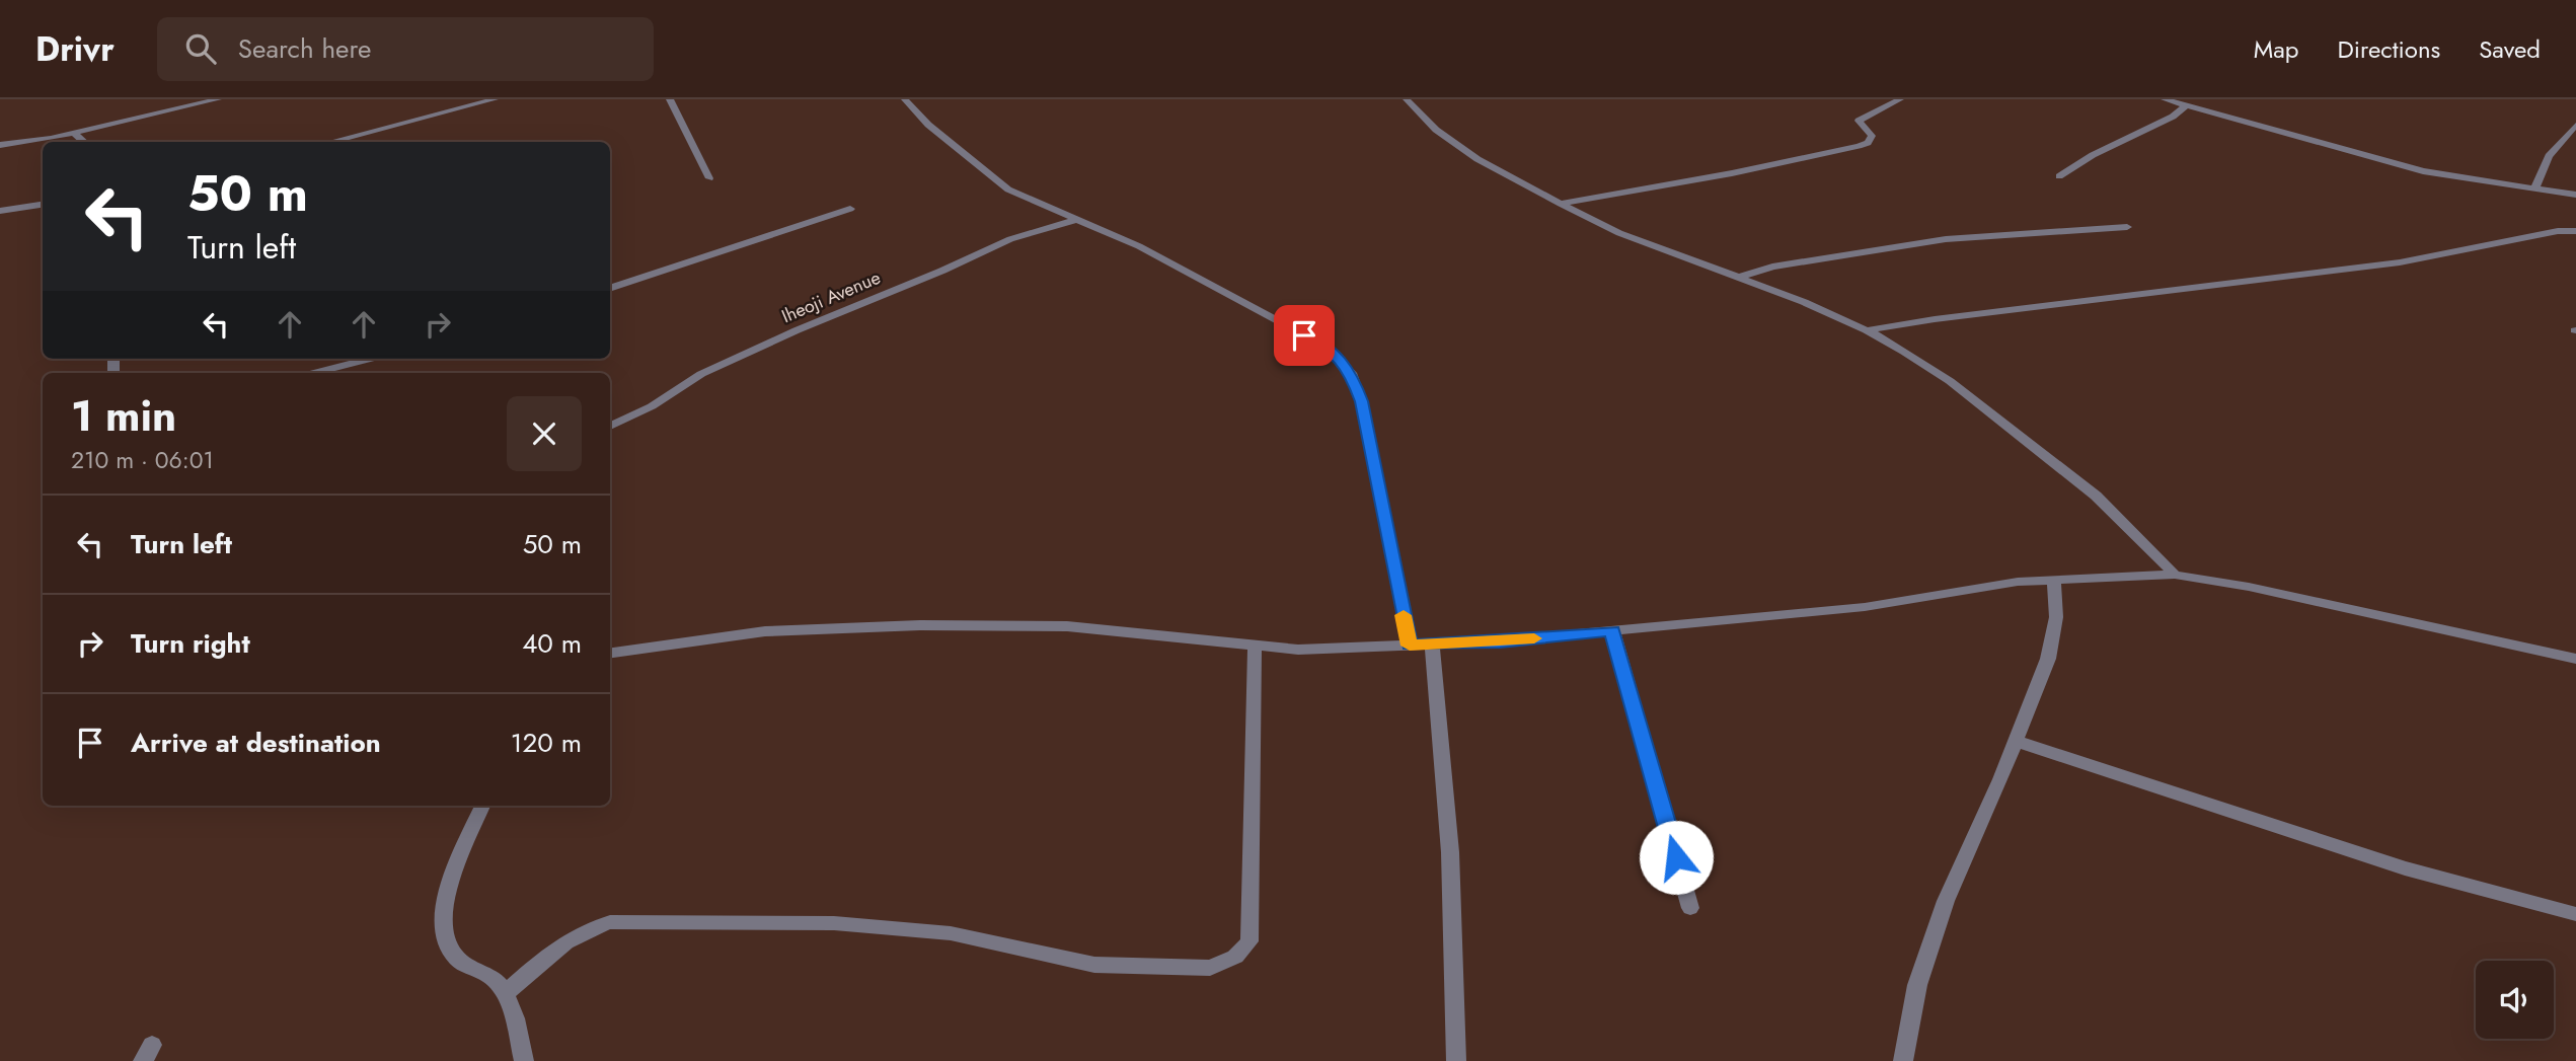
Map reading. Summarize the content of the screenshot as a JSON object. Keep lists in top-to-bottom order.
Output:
{
  "streets": {
    "street": ["Iheoji Avenue"]
  },
  "page": {
    "header": "Drivr",
    "search": "Search here",
    "nav": ["Map", "Directions", "Saved"],
    "turn": ["50 m", "Turn left"],
    "heading": ["1 min", "210 m · 06:01"],
    "list": [
      {
        "name": "Turn left",
        "value": "50 m"
      },
      {
        "name": "Turn right",
        "value": "40 m"
      },
      {
        "name": "Arrive at destination",
        "value": "120 m"
      }
    ]
  }
}
